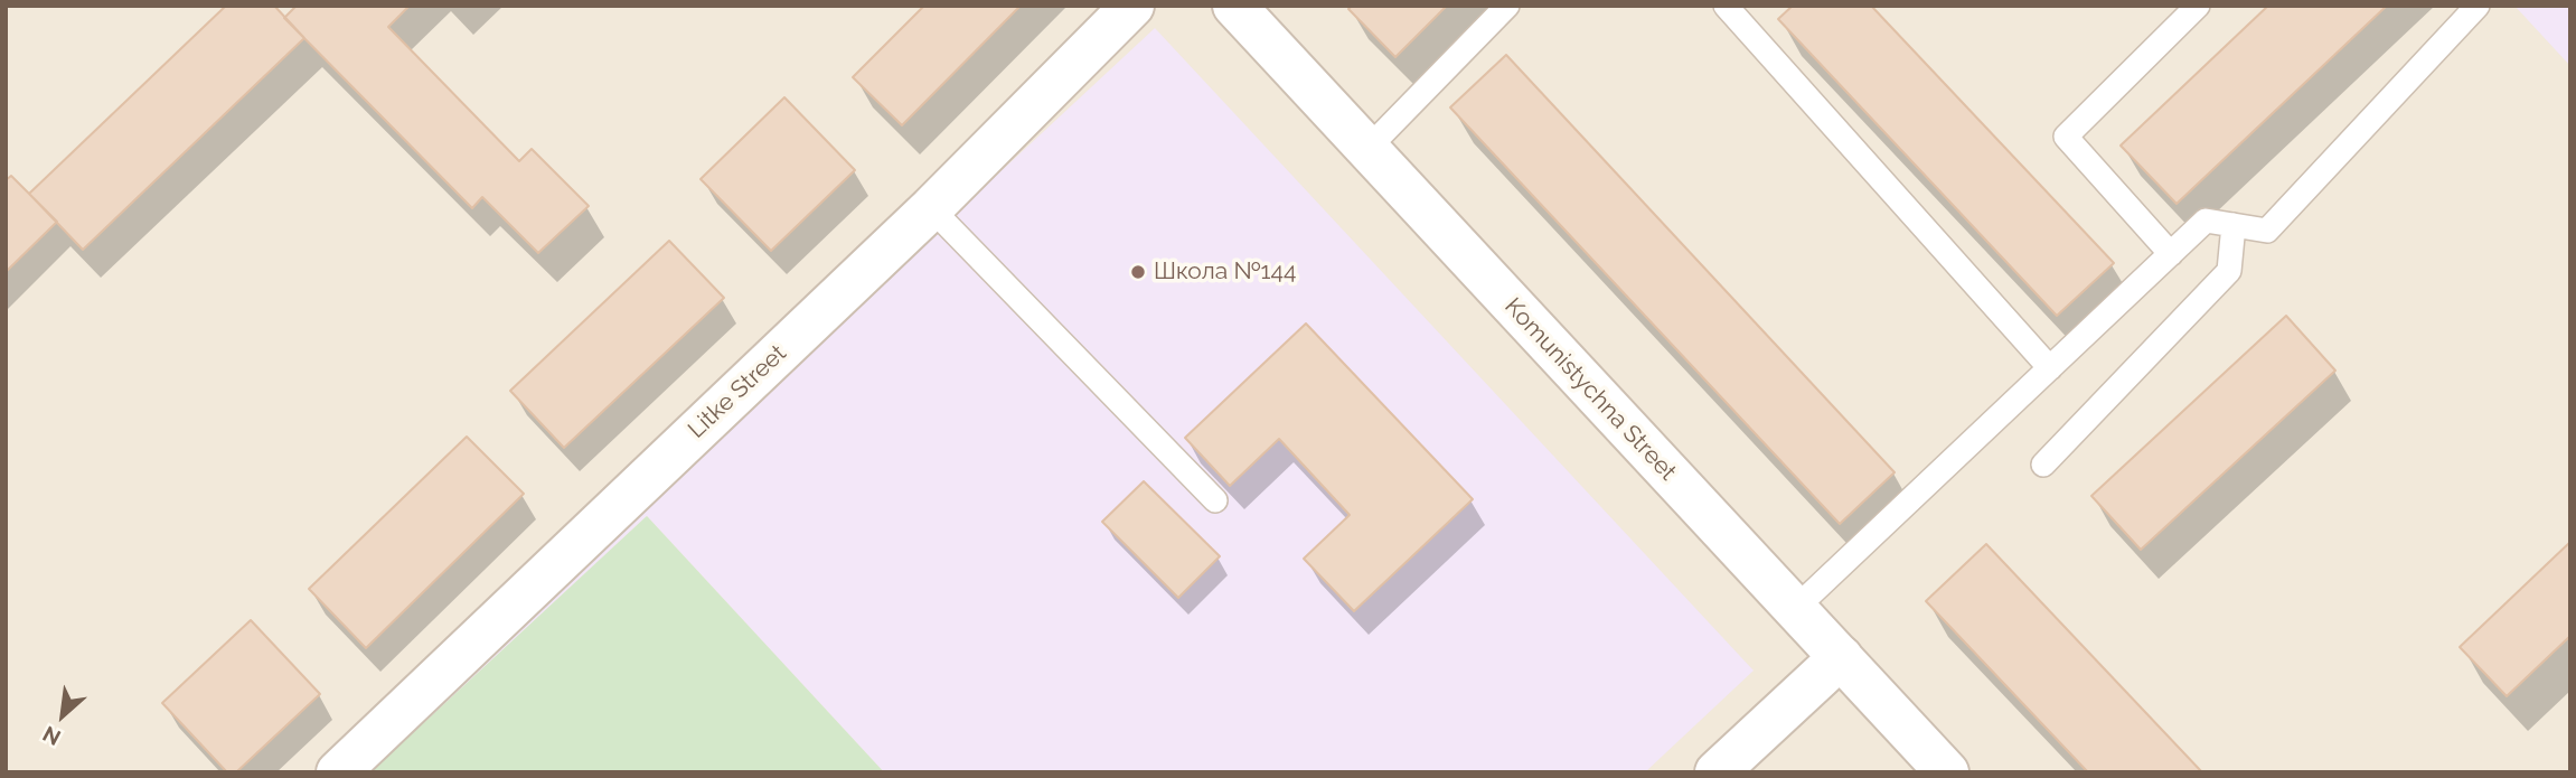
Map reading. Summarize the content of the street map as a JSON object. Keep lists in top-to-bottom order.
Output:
{
  "streets": {
    "street": ["Komunistychna Street", "Litke Street"]
  },
  "places": ["Школа №144"],
  "north": "bottom left"
}
